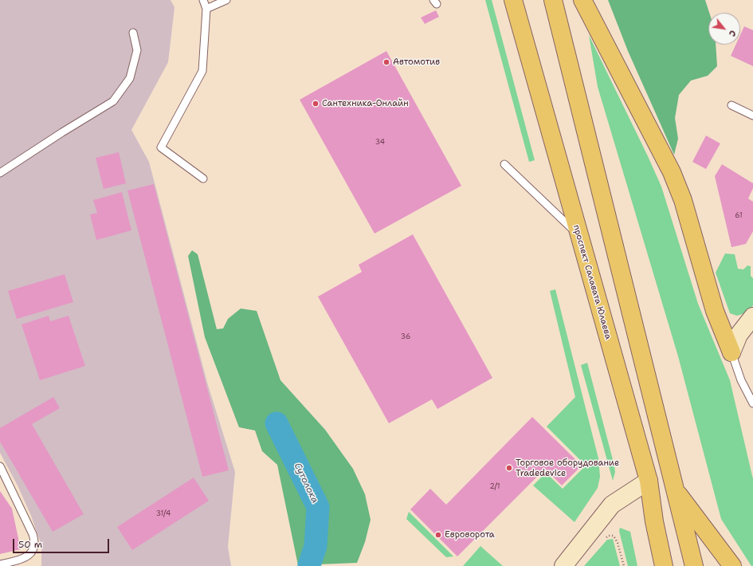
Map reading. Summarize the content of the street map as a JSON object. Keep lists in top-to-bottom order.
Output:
{
  "streets": {
    "main road": ["проспект Салавата Юлаева"]
  },
  "water": ["Сутолока"],
  "places": [
    "Автомотив",
    "Сантехника-Онлайн",
    "Торговое оборудование Tradedevice",
    "Евроворота"
  ],
  "house_numbers": [
    "34",
    "61",
    "36",
    "2/1",
    "31/4"
  ],
  "scale_bar": "50 m",
  "north": "bottom right"
}
